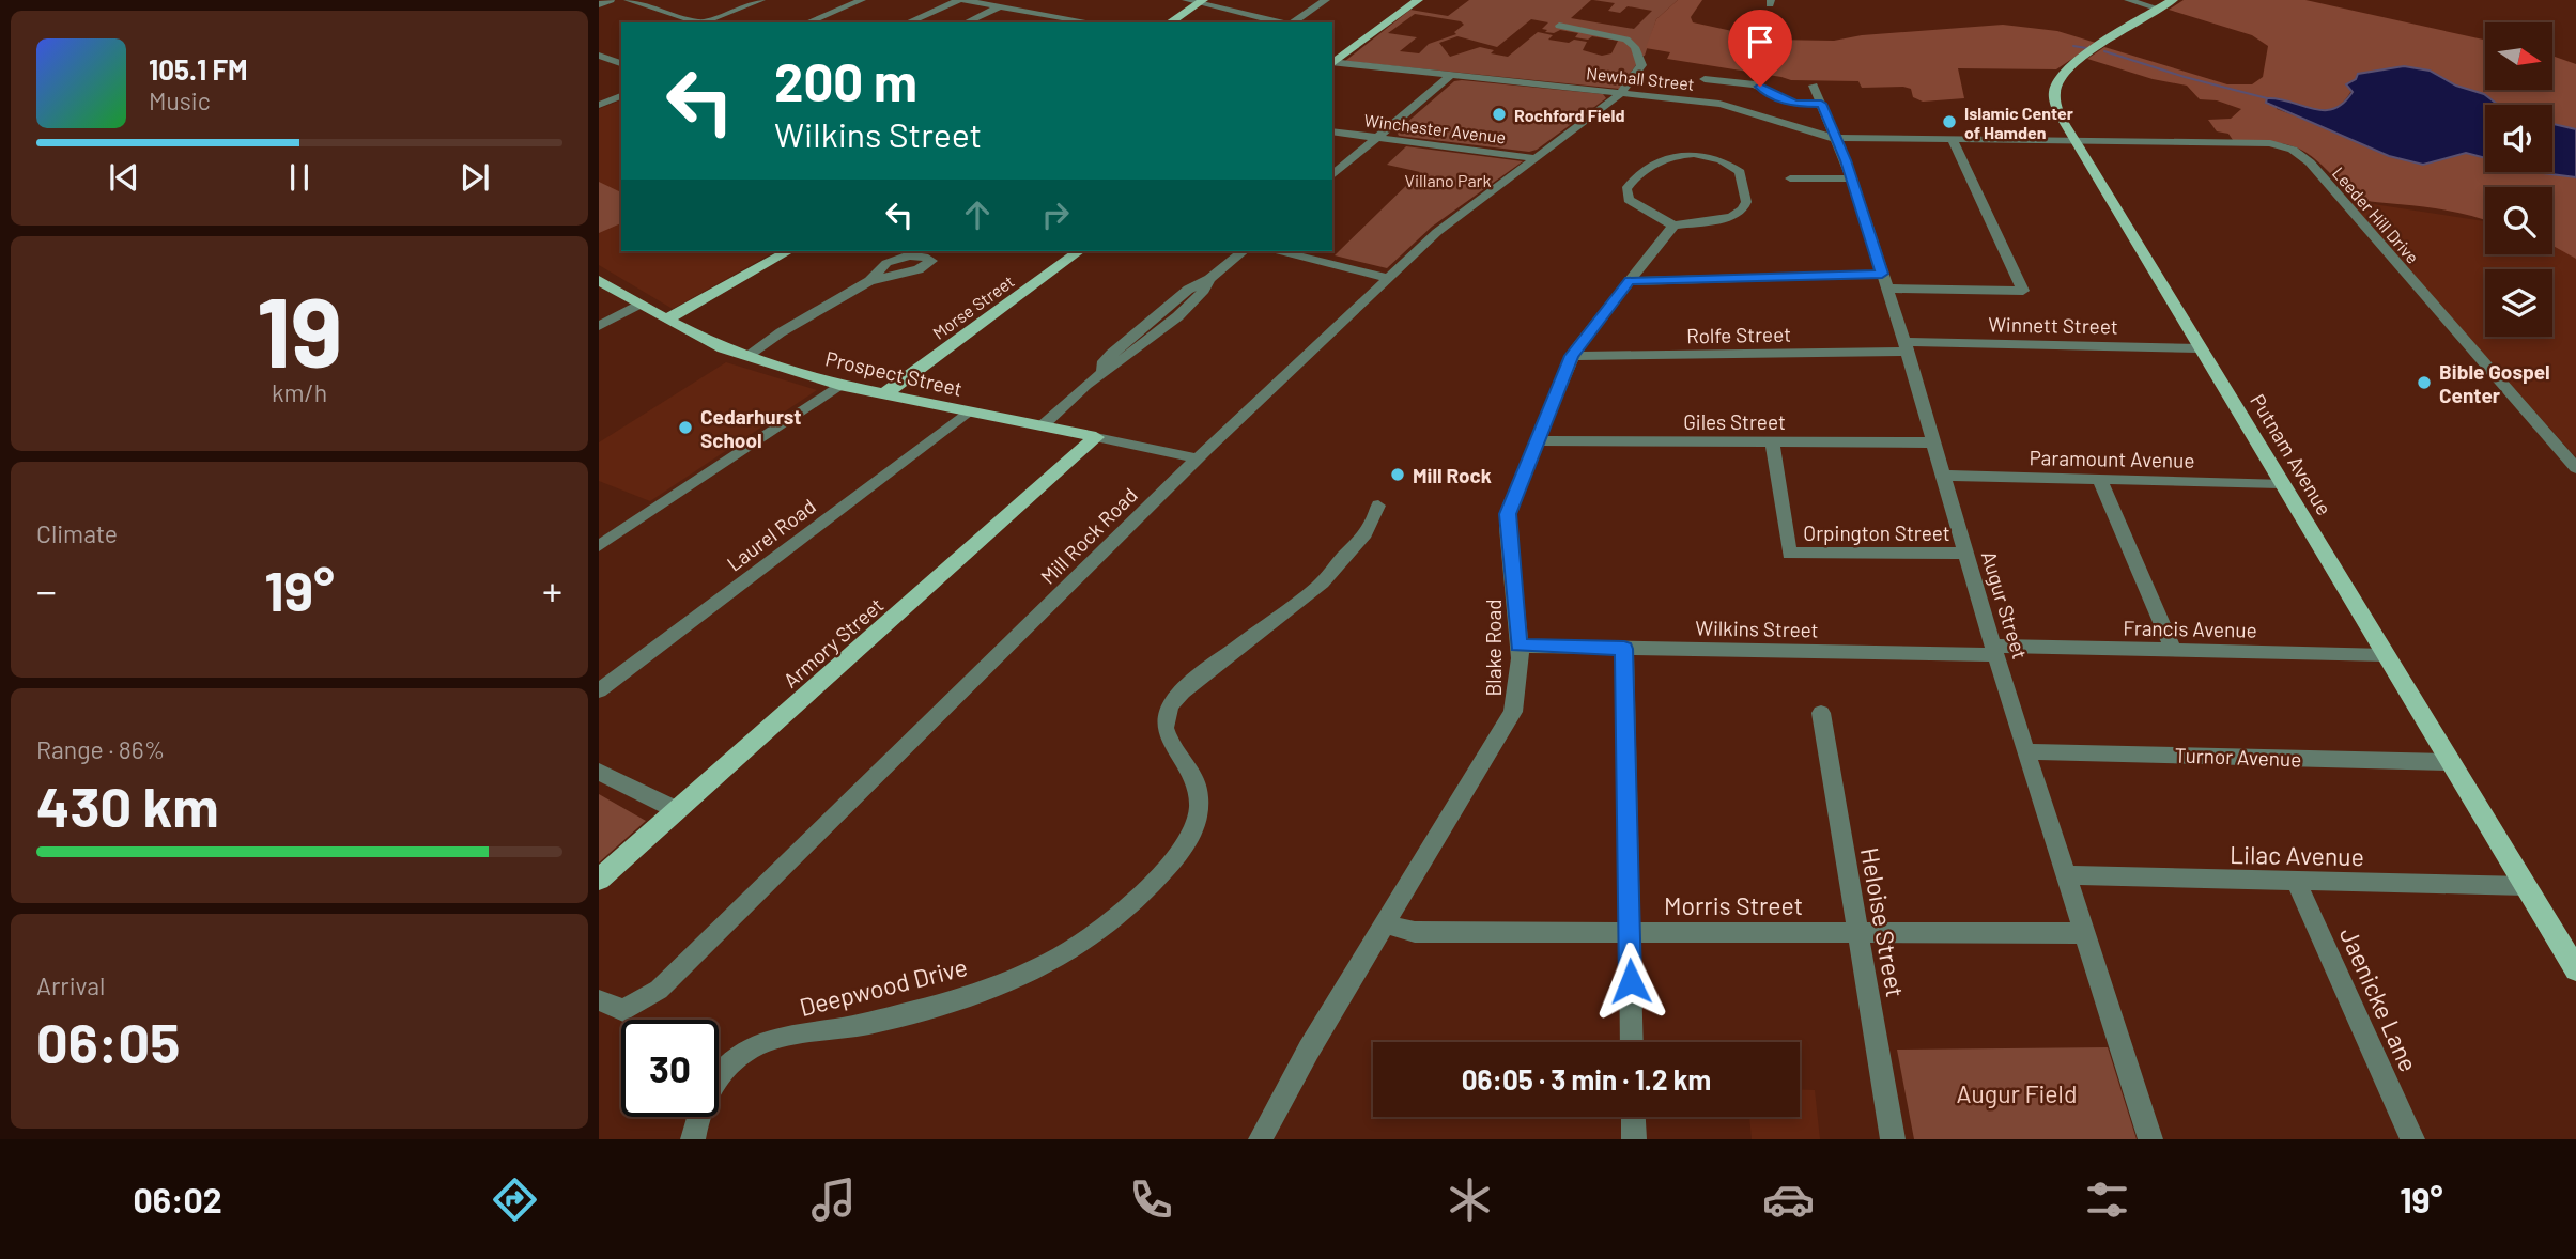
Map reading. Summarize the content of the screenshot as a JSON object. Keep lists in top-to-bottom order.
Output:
{
  "streets": {
    "main road": [
      "Morse Street",
      "Prospect Street",
      "Putnam Avenue",
      "Armory Street"
    ],
    "street": [
      "Newhall Street",
      "Winchester Avenue",
      "Leeder Hill Drive",
      "Winnett Street",
      "Rolfe Street",
      "Giles Street",
      "Paramount Avenue",
      "Orpington Street",
      "Laurel Road",
      "Mill Rock Road",
      "Augur Street",
      "Wilkins Street",
      "Francis Avenue",
      "Blake Road",
      "Turnor Avenue",
      "Lilac Avenue",
      "Morris Street",
      "Heloise Street",
      "Deepwood Drive",
      "Jaenicke Lane"
    ]
  },
  "crossings": [
    ["Newhall Street", "Leeder Hill Drive"],
    ["Newhall Street", "Putnam Avenue"],
    ["Newhall Street", "Mill Rock Road"],
    ["Newhall Street", "Augur Street"],
    ["Winchester Avenue", "Mill Rock Road"],
    ["Leeder Hill Drive", "Putnam Avenue"],
    ["Morse Street", "Prospect Street"],
    ["Winnett Street", "Rolfe Street"],
    ["Winnett Street", "Putnam Avenue"],
    ["Winnett Street", "Augur Street"],
    ["Rolfe Street", "Augur Street"],
    ["Rolfe Street", "Blake Road"],
    ["Prospect Street", "Laurel Road"],
    ["Prospect Street", "Mill Rock Road"],
    ["Prospect Street", "Armory Street"],
    ["Giles Street", "Orpington Street"],
    ["Giles Street", "Augur Street"],
    ["Giles Street", "Blake Road"],
    ["Putnam Avenue", "Paramount Avenue"],
    ["Putnam Avenue", "Francis Avenue"],
    ["Putnam Avenue", "Turnor Avenue"],
    ["Putnam Avenue", "Lilac Avenue"],
    ["Paramount Avenue", "Augur Street"],
    ["Orpington Street", "Augur Street"],
    ["Augur Street", "Wilkins Street"],
    ["Augur Street", "Francis Avenue"],
    ["Augur Street", "Turnor Avenue"],
    ["Augur Street", "Lilac Avenue"],
    ["Augur Street", "Morris Street"],
    ["Wilkins Street", "Francis Avenue"],
    ["Wilkins Street", "Blake Road"],
    ["Blake Road", "Morris Street"],
    ["Lilac Avenue", "Jaenicke Lane"],
    ["Morris Street", "Heloise Street"]
  ],
  "parks": ["Villano Park", "Augur Field"],
  "places": [
    "Rochford Field",
    "Islamic Center of Hamden",
    "Bible Gospel Center",
    "Cedarhurst School",
    "Mill Rock"
  ],
  "north": "right",
  "page": {
    "turn": ["200 m", "Wilkins Street"],
    "song": ["105.1 FM", "Music"],
    "tile": [
      ["19", "km/h"],
      "Climate",
      ["Range · 86%", "430 km"],
      ["Arrival", "06:05"]
    ],
    "heat": ["−", "19°", "+"],
    "limit": "30",
    "trip": "06:05 · 3 min · 1.2 km",
    "tabs": ["06:02", "19°"]
  }
}
